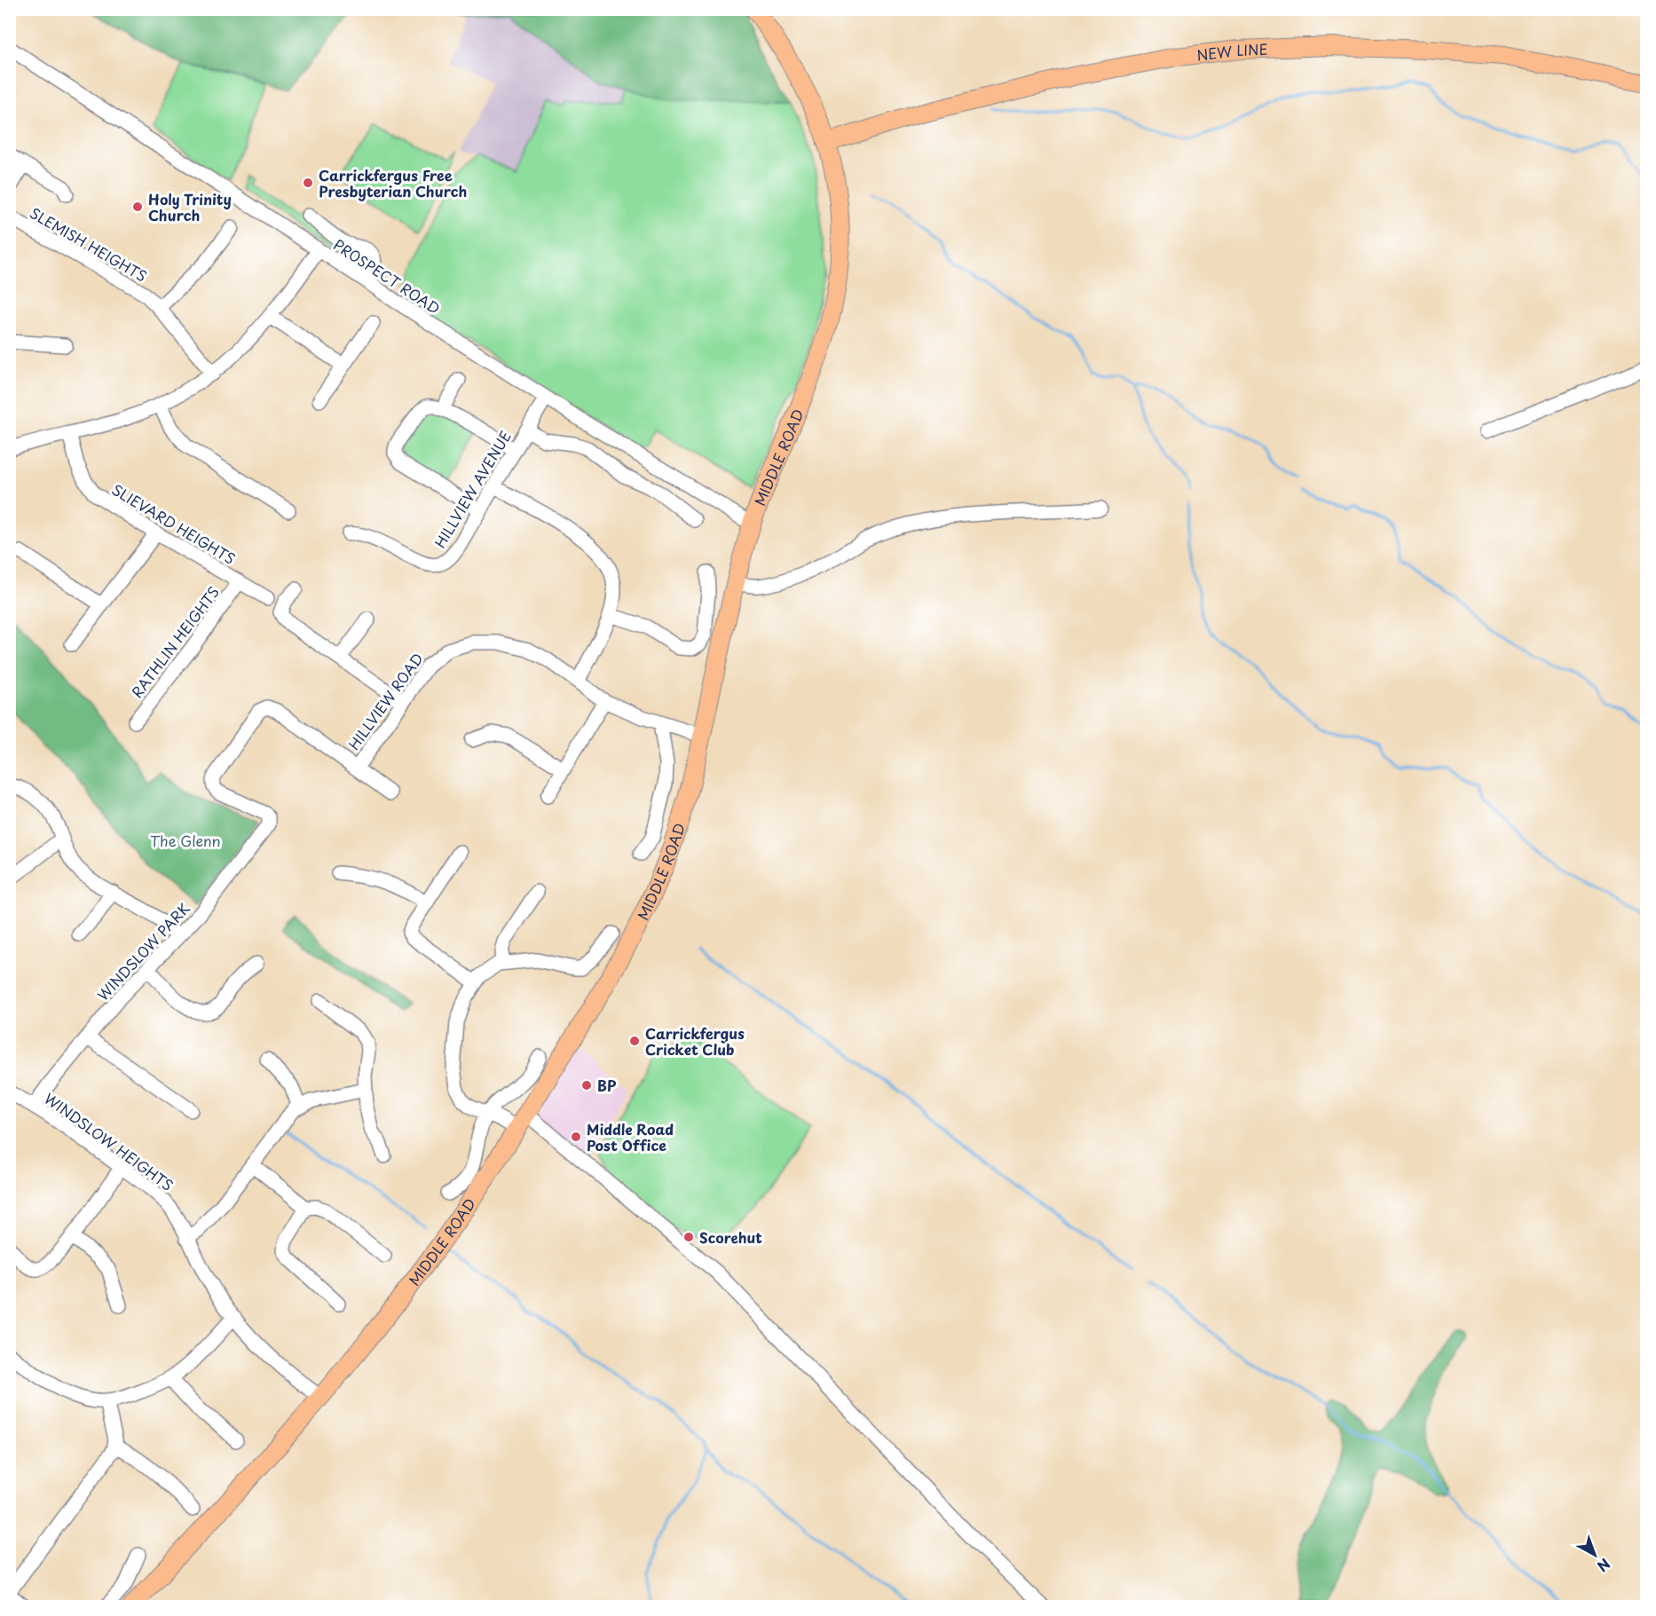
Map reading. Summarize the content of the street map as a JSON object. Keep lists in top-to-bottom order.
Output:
{
  "streets": {
    "main road": ["NEW LINE", "MIDDLE ROAD"],
    "street": [
      "SLEMISH HEIGHTS",
      "PROSPECT ROAD",
      "HILLVIEW AVENUE",
      "SLIEVARD HEIGHTS",
      "RATHLIN HEIGHTS",
      "HILLVIEW ROAD",
      "WINDSLOW PARK",
      "WINDSLOW HEIGHTS"
    ]
  },
  "crossings": [
    ["NEW LINE", "MIDDLE ROAD"],
    ["PROSPECT ROAD", "MIDDLE ROAD"],
    ["PROSPECT ROAD", "HILLVIEW AVENUE"],
    ["MIDDLE ROAD", "HILLVIEW ROAD"],
    ["MIDDLE ROAD", "WINDSLOW HEIGHTS"],
    ["SLIEVARD HEIGHTS", "RATHLIN HEIGHTS"],
    ["HILLVIEW ROAD", "WINDSLOW PARK"],
    ["WINDSLOW PARK", "WINDSLOW HEIGHTS"]
  ],
  "parks": ["The Glenn"],
  "places": [
    "Carrickfergus Free Presbyterian Church",
    "Holy Trinity Church",
    "Carrickfergus Cricket Club",
    "BP",
    "Middle Road Post Office",
    "Scorehut"
  ],
  "north": "bottom right"
}
